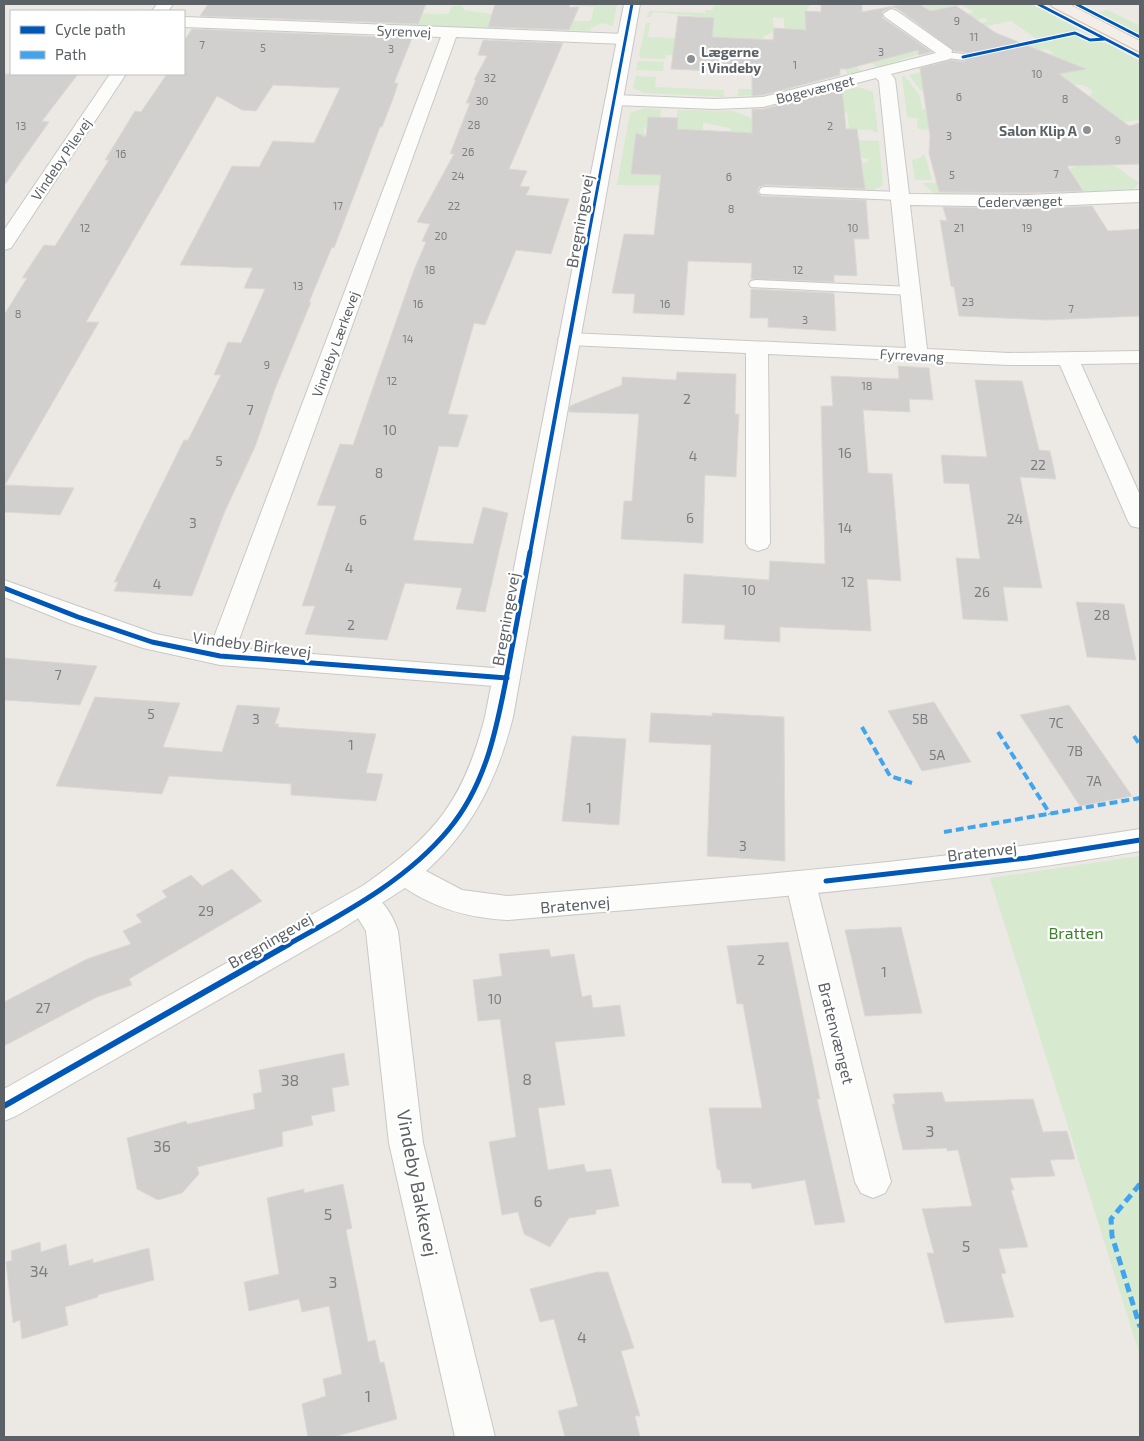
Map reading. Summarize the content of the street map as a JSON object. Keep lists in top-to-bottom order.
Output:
{
  "streets": {
    "street": [
      "Syrenvej",
      "Bøgevænget",
      "Vindeby Pilevej",
      "Cedervænget",
      "Bregningevej",
      "Vindeby Lærkevej",
      "Fyrrevang",
      "Vindeby Birkevej",
      "Bratenvej",
      "Bratenvænget",
      "Vindeby Bakkevej"
    ]
  },
  "crossings": [
    ["Syrenvej", "Bregningevej"],
    ["Syrenvej", "Vindeby Lærkevej"],
    ["Bøgevænget", "Bregningevej"],
    ["Bregningevej", "Fyrrevang"],
    ["Bregningevej", "Vindeby Birkevej"],
    ["Bregningevej", "Bratenvej"],
    ["Bregningevej", "Vindeby Bakkevej"],
    ["Vindeby Lærkevej", "Vindeby Birkevej"],
    ["Bratenvej", "Bratenvænget"]
  ],
  "parks": ["Bratten"],
  "places": ["Lægerne i Vindeby", "Salon Klip A"],
  "house_numbers": [
    "9",
    "11",
    "7",
    "5",
    "3",
    "3",
    "1",
    "10",
    "32",
    "6",
    "8",
    "30",
    "28",
    "13",
    "2",
    "3",
    "9",
    "26",
    "16",
    "7",
    "5",
    "24",
    "6",
    "17",
    "22",
    "8",
    "12",
    "10",
    "21",
    "19",
    "20",
    "18",
    "12",
    "13",
    "23",
    "16",
    "16",
    "7",
    "8",
    "3",
    "14",
    "9",
    "12",
    "18",
    "2",
    "7",
    "10",
    "16",
    "4",
    "5",
    "22",
    "8",
    "6",
    "24",
    "6",
    "3",
    "14",
    "4",
    "12",
    "4",
    "10",
    "26",
    "28",
    "2",
    "7",
    "5",
    "3",
    "5B",
    "7C",
    "1",
    "7B",
    "5A",
    "7A",
    "1",
    "3",
    "29",
    "2",
    "1",
    "10",
    "27",
    "8",
    "38",
    "3",
    "36",
    "6",
    "5",
    "5",
    "34",
    "3",
    "4",
    "1"
  ],
  "legend": ["Cycle path", "Path"]
}
